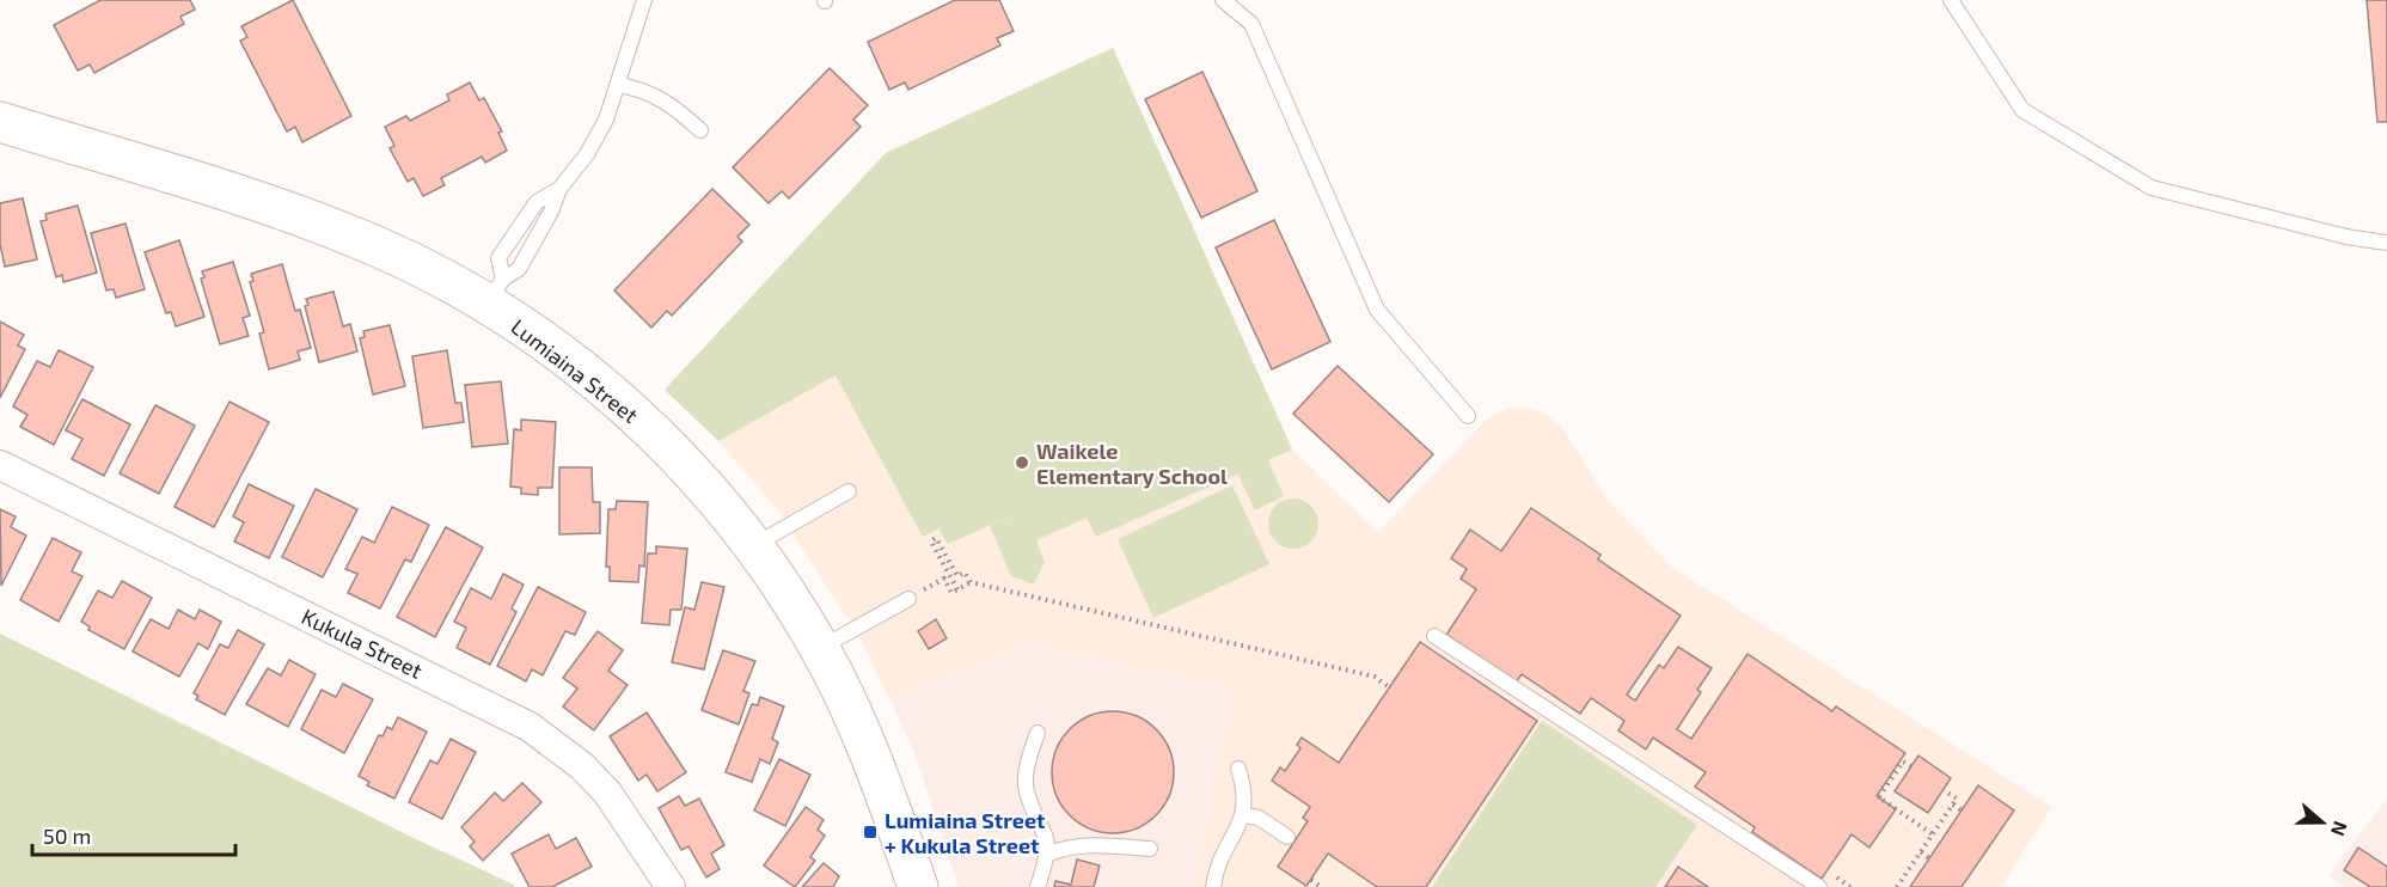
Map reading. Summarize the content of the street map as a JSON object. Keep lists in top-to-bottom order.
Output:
{
  "streets": {
    "street": ["Lumiaina Street", "Kukula Street"]
  },
  "places": {
    "other": ["Waikele Elementary School"],
    "transit": ["Lumiaina Street + Kukula Street"]
  },
  "scale_bar": "50 m",
  "north": "right"
}
